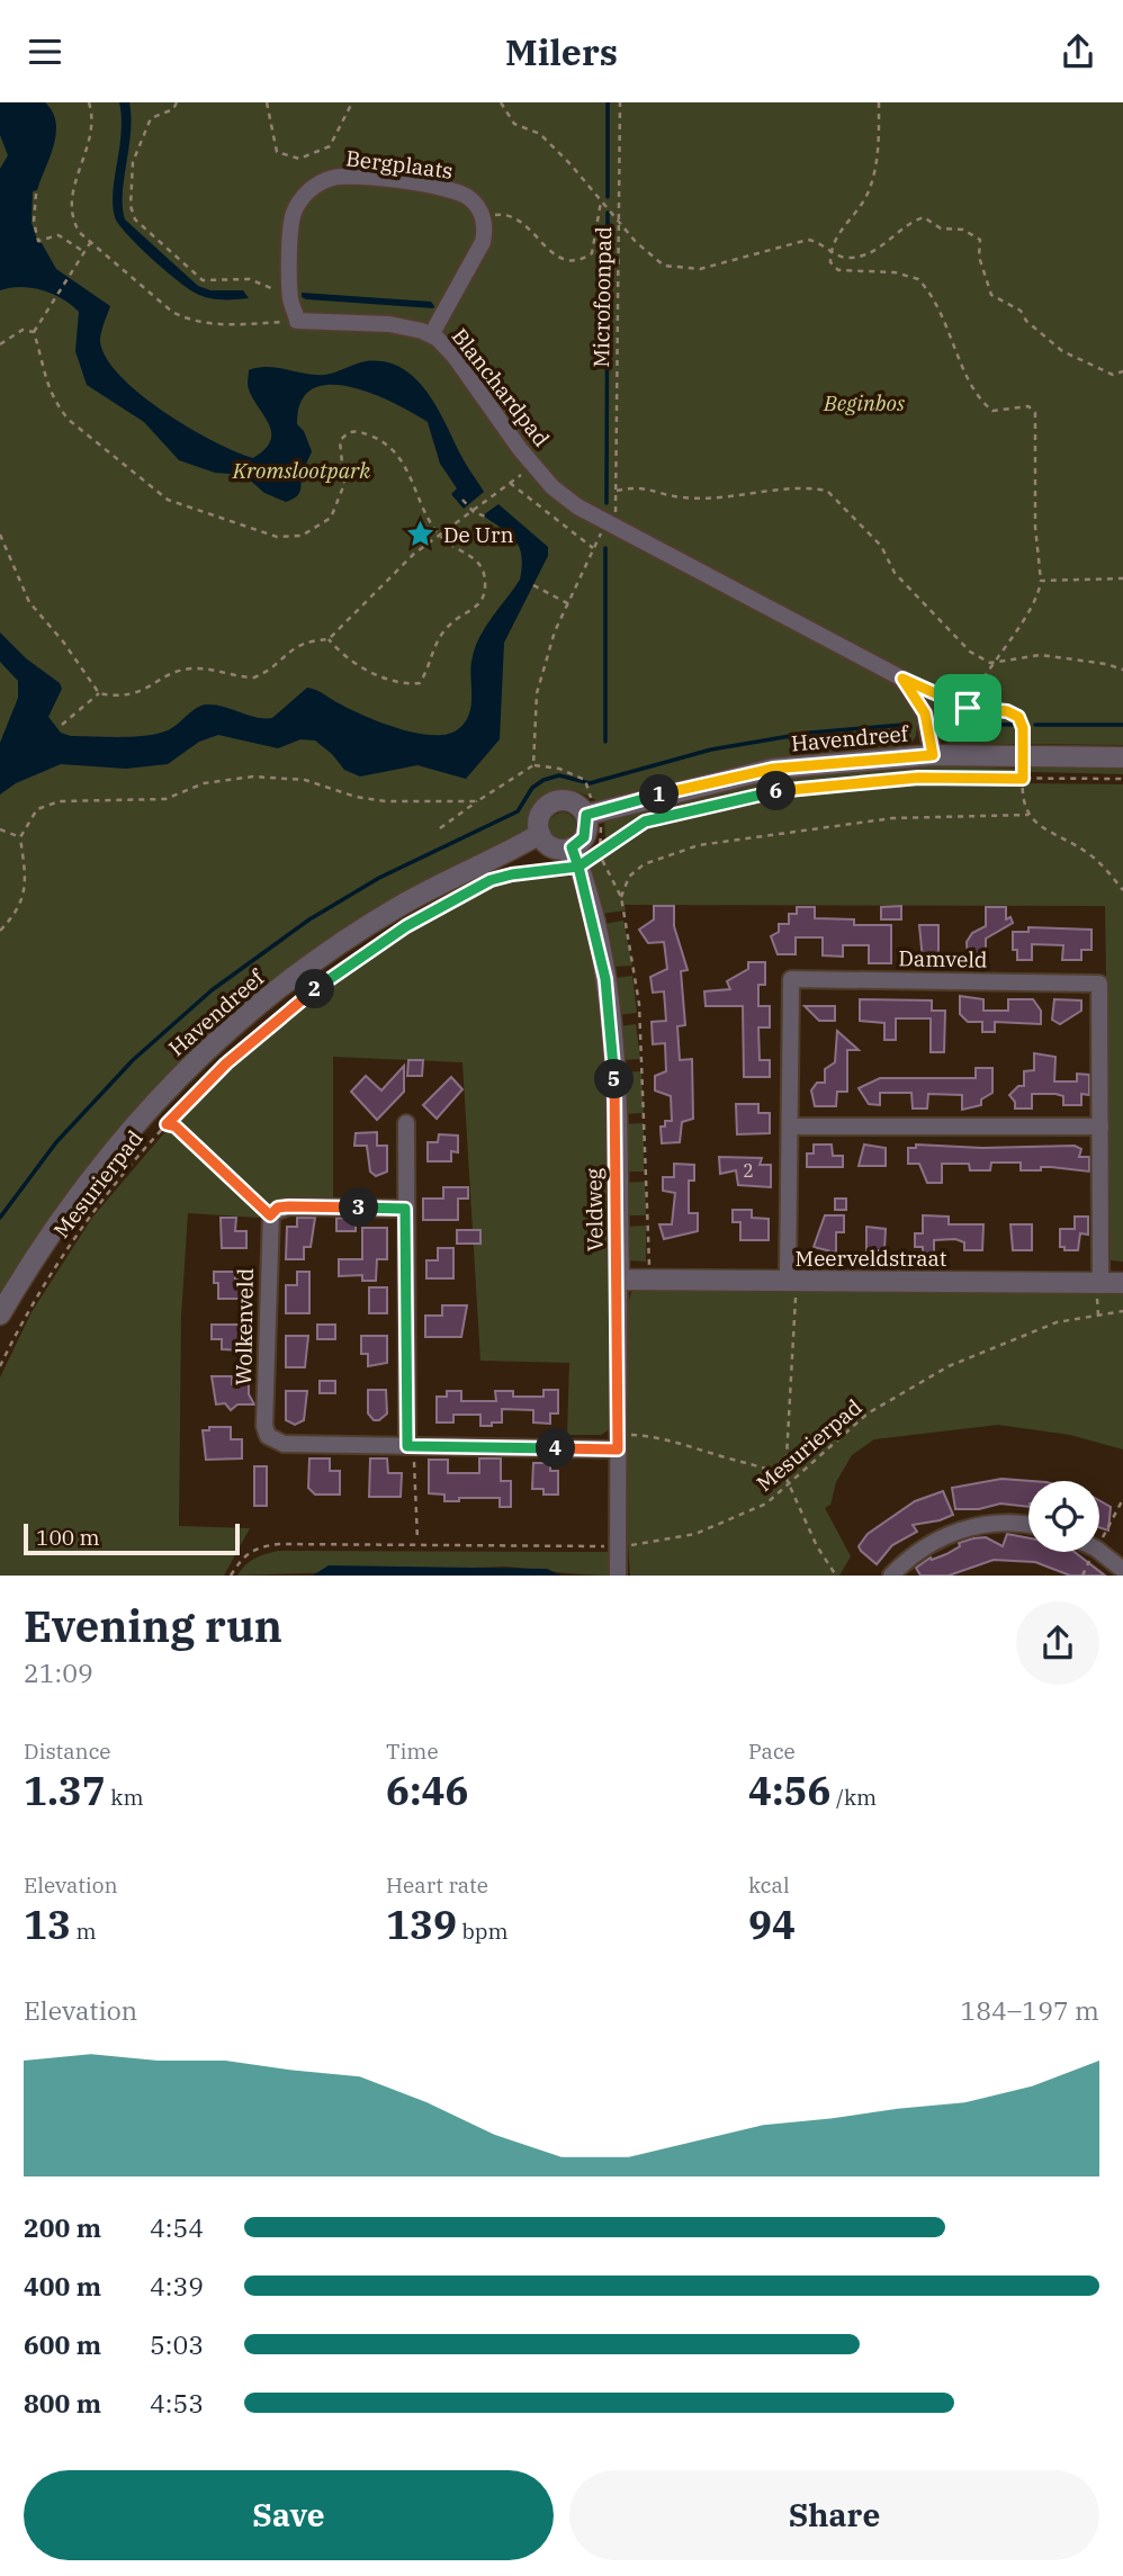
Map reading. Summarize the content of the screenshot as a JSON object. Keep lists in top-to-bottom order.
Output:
{
  "streets": {
    "street": [
      "Bergplaats",
      "Blanchardpad",
      "Havendreef",
      "Damveld",
      "Veldweg",
      "Meerveldstraat",
      "Wolkenveld"
    ],
    "path": ["Microfoonpad", "Mesurierpad"]
  },
  "crossings": [
    ["Bergplaats", "Blanchardpad"],
    ["Blanchardpad", "Havendreef"],
    ["Havendreef", "Mesurierpad"],
    ["Havendreef", "Veldweg"],
    ["Damveld", "Meerveldstraat"],
    ["Mesurierpad", "Veldweg"],
    ["Veldweg", "Meerveldstraat"],
    ["Veldweg", "Wolkenveld"]
  ],
  "parks": ["Beginbos", "Kromslootpark"],
  "places": {
    "place": ["De Urn"]
  },
  "house_numbers": ["2"],
  "scale_bar": "100 m",
  "page": {
    "header": "Milers",
    "pins": [
      "6",
      "1",
      "2",
      "5",
      "3",
      "4"
    ],
    "scale": "100 m",
    "heading": ["Evening run", "21:09"],
    "stats": [
      ["Distance", "1.37 km"],
      ["Time", "6:46"],
      ["Pace", "4:56 /km"],
      ["Elevation", "13 m"],
      ["Heart rate", "139 bpm"],
      ["kcal", "94"]
    ],
    "chart": ["Elevation", "184–197 m"],
    "list": [
      {
        "name": "200 m",
        "note": "4:54"
      },
      {
        "name": "400 m",
        "note": "4:39"
      },
      {
        "name": "600 m",
        "note": "5:03"
      },
      {
        "name": "800 m",
        "note": "4:53"
      }
    ],
    "buttons": ["Save", "Share"]
  }
}
